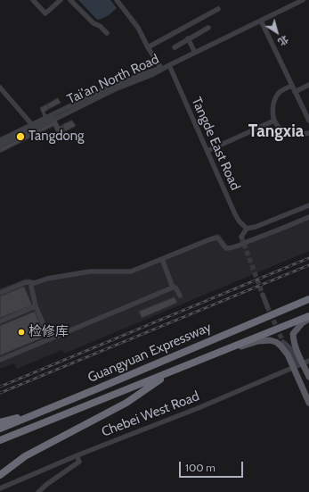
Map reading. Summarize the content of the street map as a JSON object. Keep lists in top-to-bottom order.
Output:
{
  "streets": {
    "highway": ["Guangyuan Expressway"],
    "street": ["Tai'an North Road", "Tangde East Road", "Chebei West Road"]
  },
  "crossings": [
    ["Tai'an North Road", "Tangde East Road"]
  ],
  "districts": ["Tangxia"],
  "places": ["Tangdong", "检修库"],
  "scale_bar": "100 m",
  "north": "bottom right"
}
